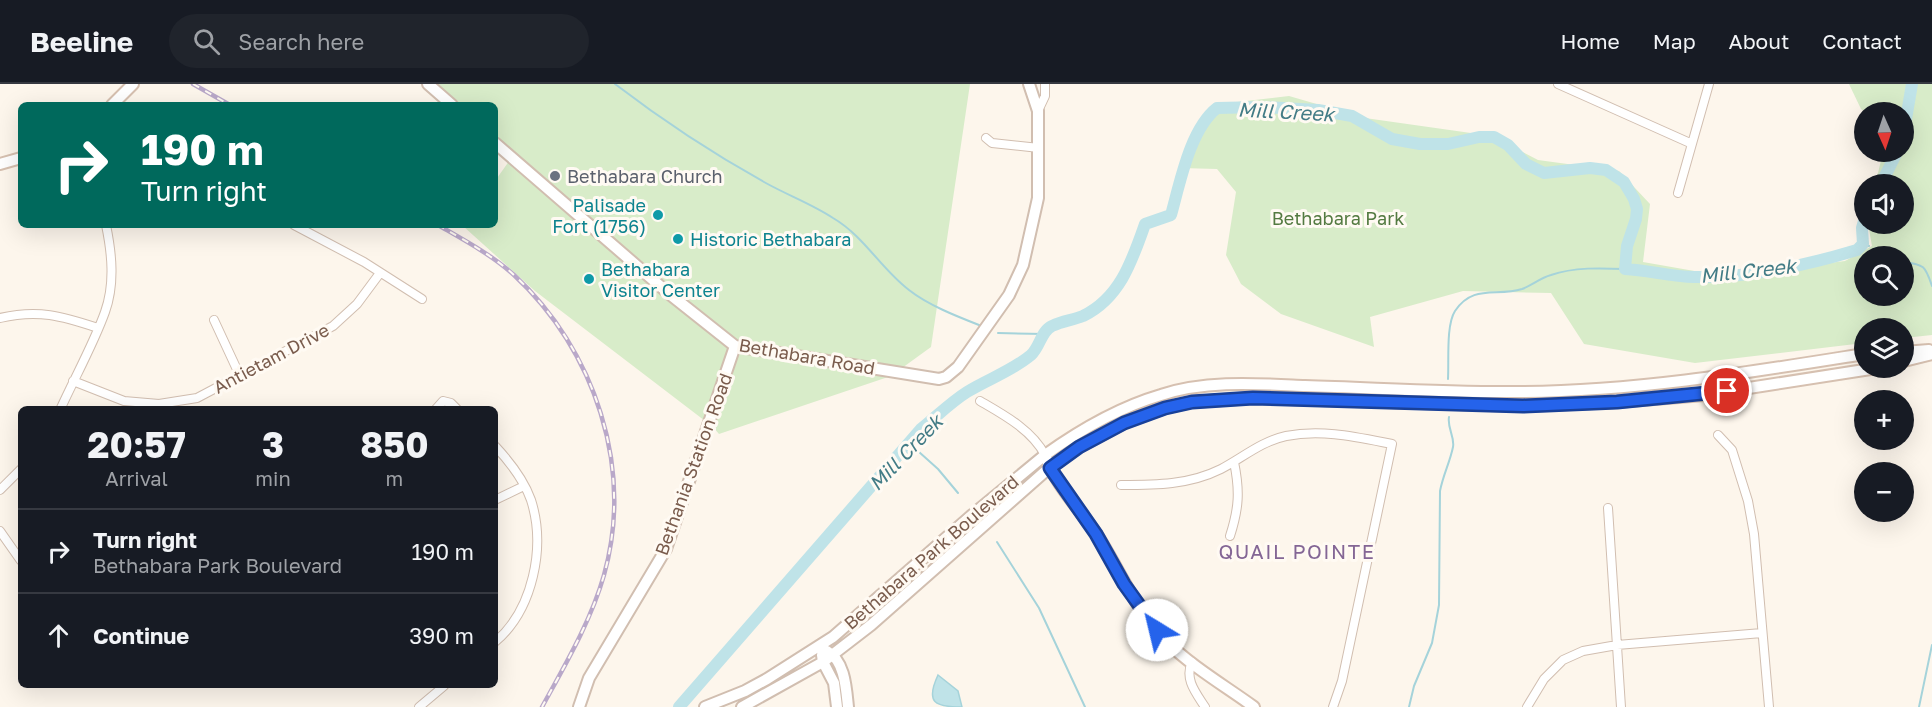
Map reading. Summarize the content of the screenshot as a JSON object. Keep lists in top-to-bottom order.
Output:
{
  "streets": {
    "street": [
      "Bethabara Road",
      "Antietam Drive",
      "Bethania Station Road",
      "Bethabara Park Boulevard"
    ]
  },
  "crossings": [
    ["Bethabara Road", "Bethania Station Road"]
  ],
  "districts": ["QUAIL POINTE"],
  "water": ["Mill Creek"],
  "parks": ["Bethabara Park"],
  "places": [
    "Bethabara Church",
    "Palisade Fort (1756)",
    "Historic Bethabara",
    "Bethabara Visitor Center"
  ],
  "north": "bottom",
  "page": {
    "header": "Beeline",
    "search": "Search here",
    "nav": [
      "Home",
      "Map",
      "About",
      "Contact"
    ],
    "map_buttons": ["+", "−"],
    "turn": ["190 m", "Turn right"],
    "eta": [
      "20:57",
      "Arrival",
      "3",
      "min",
      "850",
      "m"
    ],
    "list": [
      {
        "name": "Turn right",
        "note": "Bethabara Park Boulevard",
        "value": "190 m"
      },
      {
        "name": "Continue",
        "value": "390 m"
      }
    ]
  }
}
